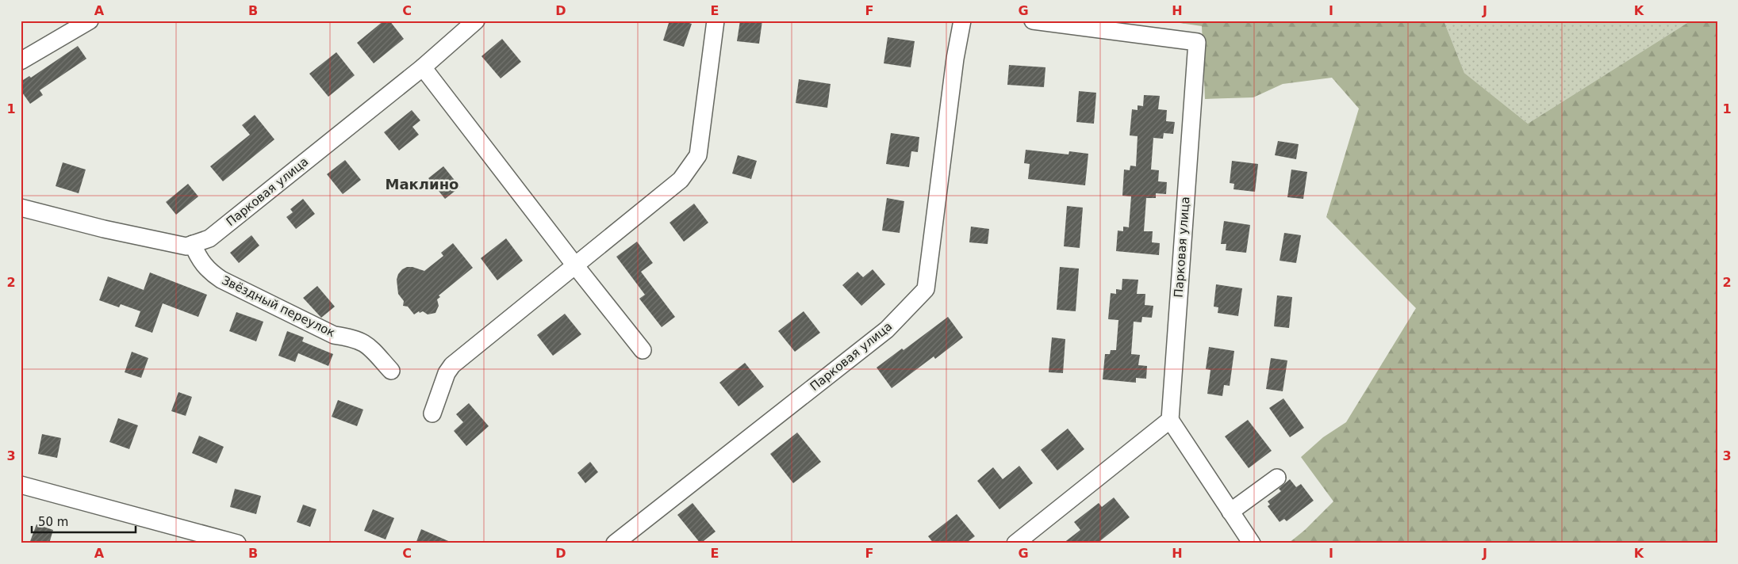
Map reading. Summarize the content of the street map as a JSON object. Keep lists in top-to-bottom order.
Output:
{
  "streets": {
    "street": ["Парковая улица", "Звёздный переулок"]
  },
  "crossings": [
    ["Парковая улица", "Звёздный переулок"]
  ],
  "districts": ["Маклино"],
  "scale_bar": "50 m",
  "grid": {
    "columns": [
      "A",
      "B",
      "C",
      "D",
      "E",
      "F",
      "G",
      "H",
      "I",
      "J",
      "K"
    ],
    "rows": ["1", "2", "3"]
  }
}
